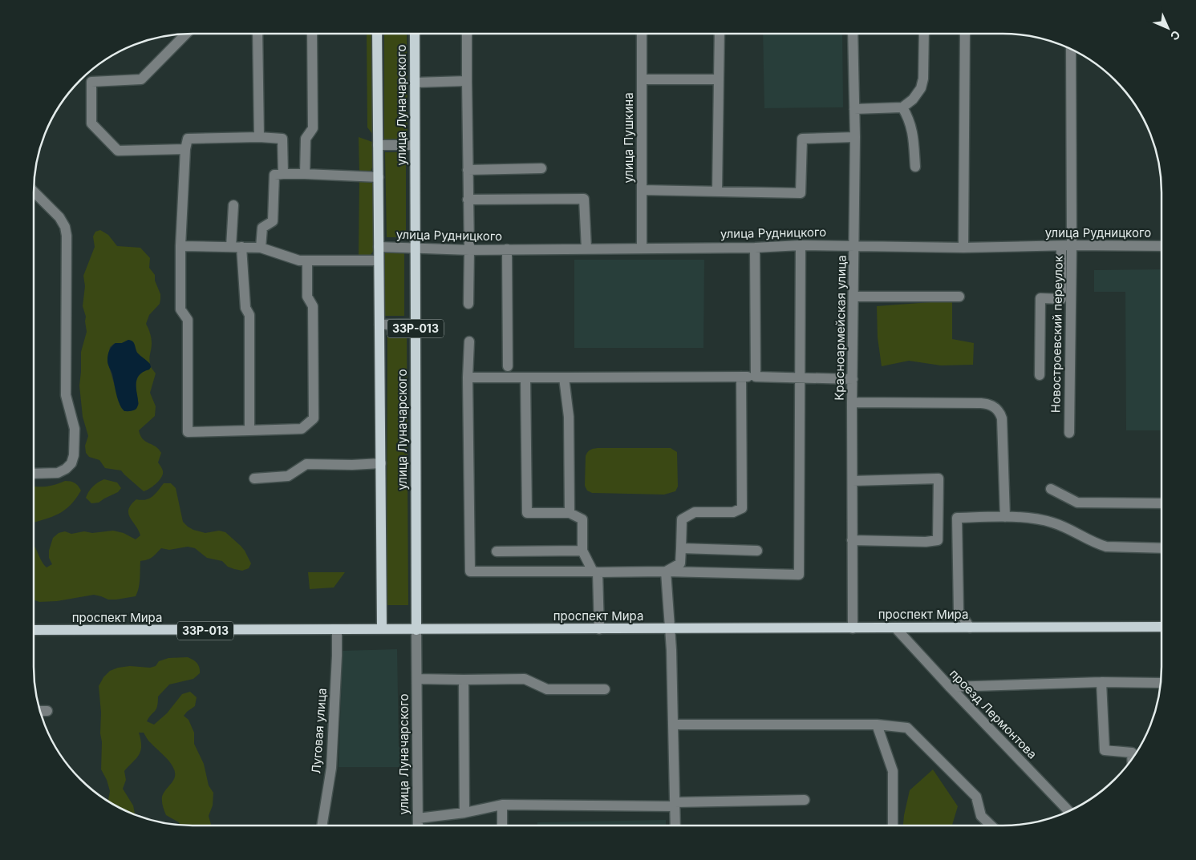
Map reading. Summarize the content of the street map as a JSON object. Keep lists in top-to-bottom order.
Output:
{
  "streets": {
    "main road": ["улица Луначарского", "33Р-013", "проспект Мира"],
    "street": [
      "улица Пушкина",
      "улица Рудницкого",
      "Красноармейская улица",
      "Новостроевский переулок",
      "проезд Лермонтова",
      "Луговая улица"
    ]
  },
  "crossings": [
    ["улица Луначарского", "улица Рудницкого"],
    ["улица Луначарского", "проспект Мира"],
    ["улица Пушкина", "улица Рудницкого"],
    ["улица Рудницкого", "Красноармейская улица"],
    ["улица Рудницкого", "Новостроевский переулок"],
    ["Красноармейская улица", "проспект Мира"],
    ["проспект Мира", "проезд Лермонтова"],
    ["проспект Мира", "Луговая улица"]
  ],
  "north": "bottom right"
}
